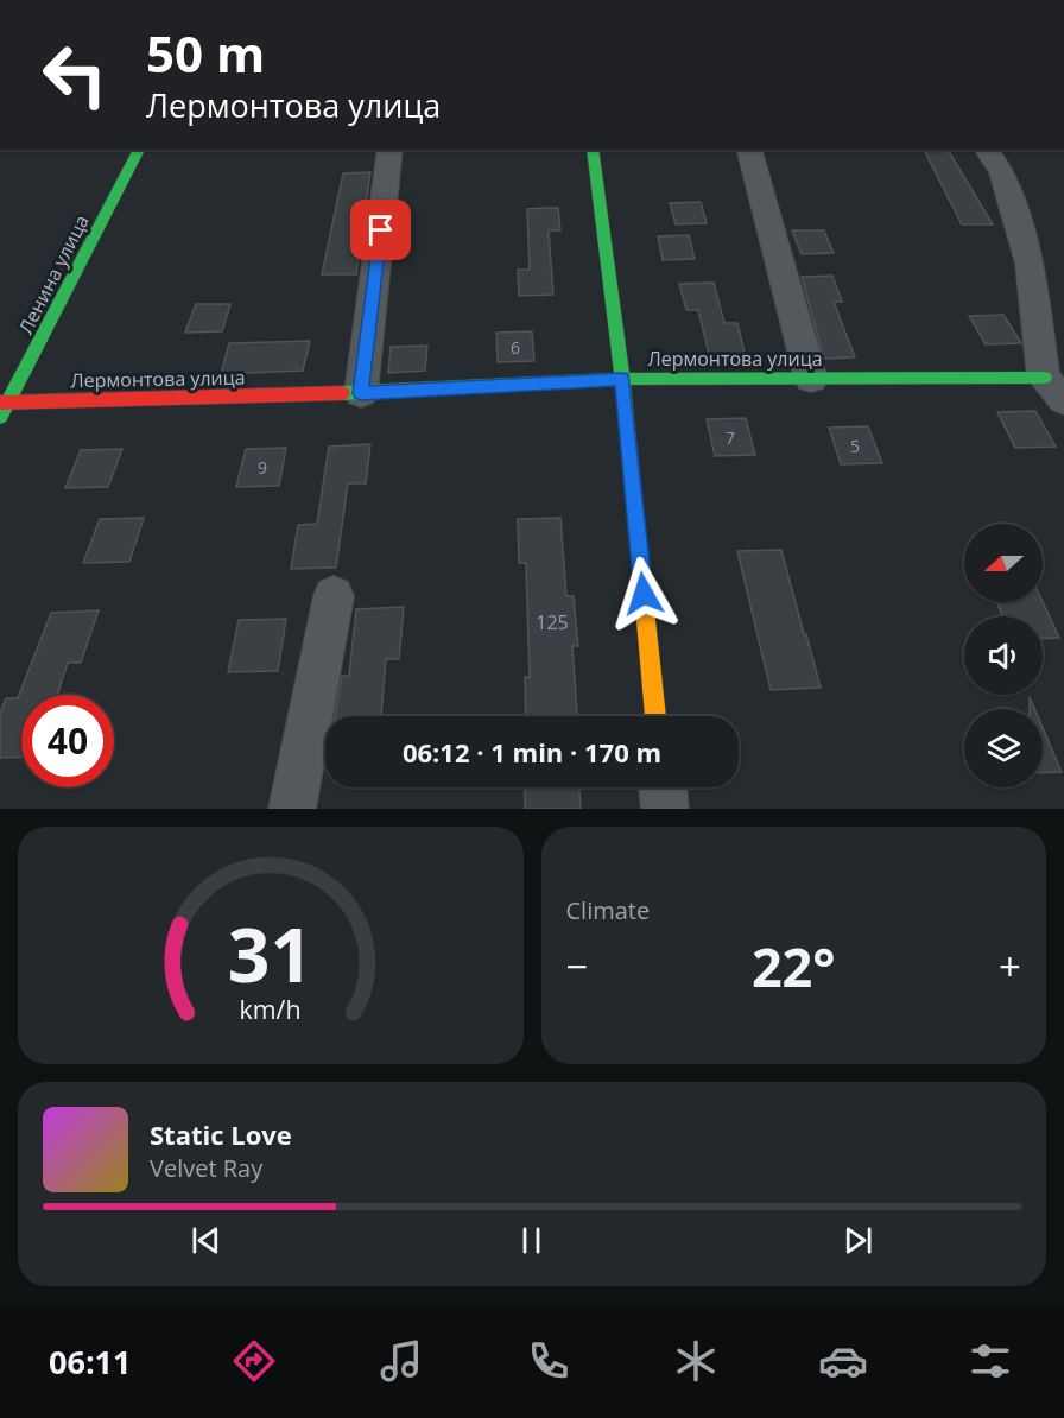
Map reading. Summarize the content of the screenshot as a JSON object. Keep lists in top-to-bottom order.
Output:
{
  "streets": {
    "street": ["Ленина улица", "Лермонтова улица"]
  },
  "crossings": [
    ["Ленина улица", "Лермонтова улица"]
  ],
  "house_numbers": [
    "6",
    "7",
    "5",
    "9",
    "125"
  ],
  "north": "left",
  "page": {
    "turn": ["50 m", "Лермонтова улица"],
    "limit": "40",
    "trip": "06:12 · 1 min · 170 m",
    "tile": "Climate",
    "heat": ["−", "22°", "+"],
    "song": ["Static Love", "Velvet Ray"],
    "tabs": "06:11",
    "gauge": ["31", "km/h"]
  }
}
